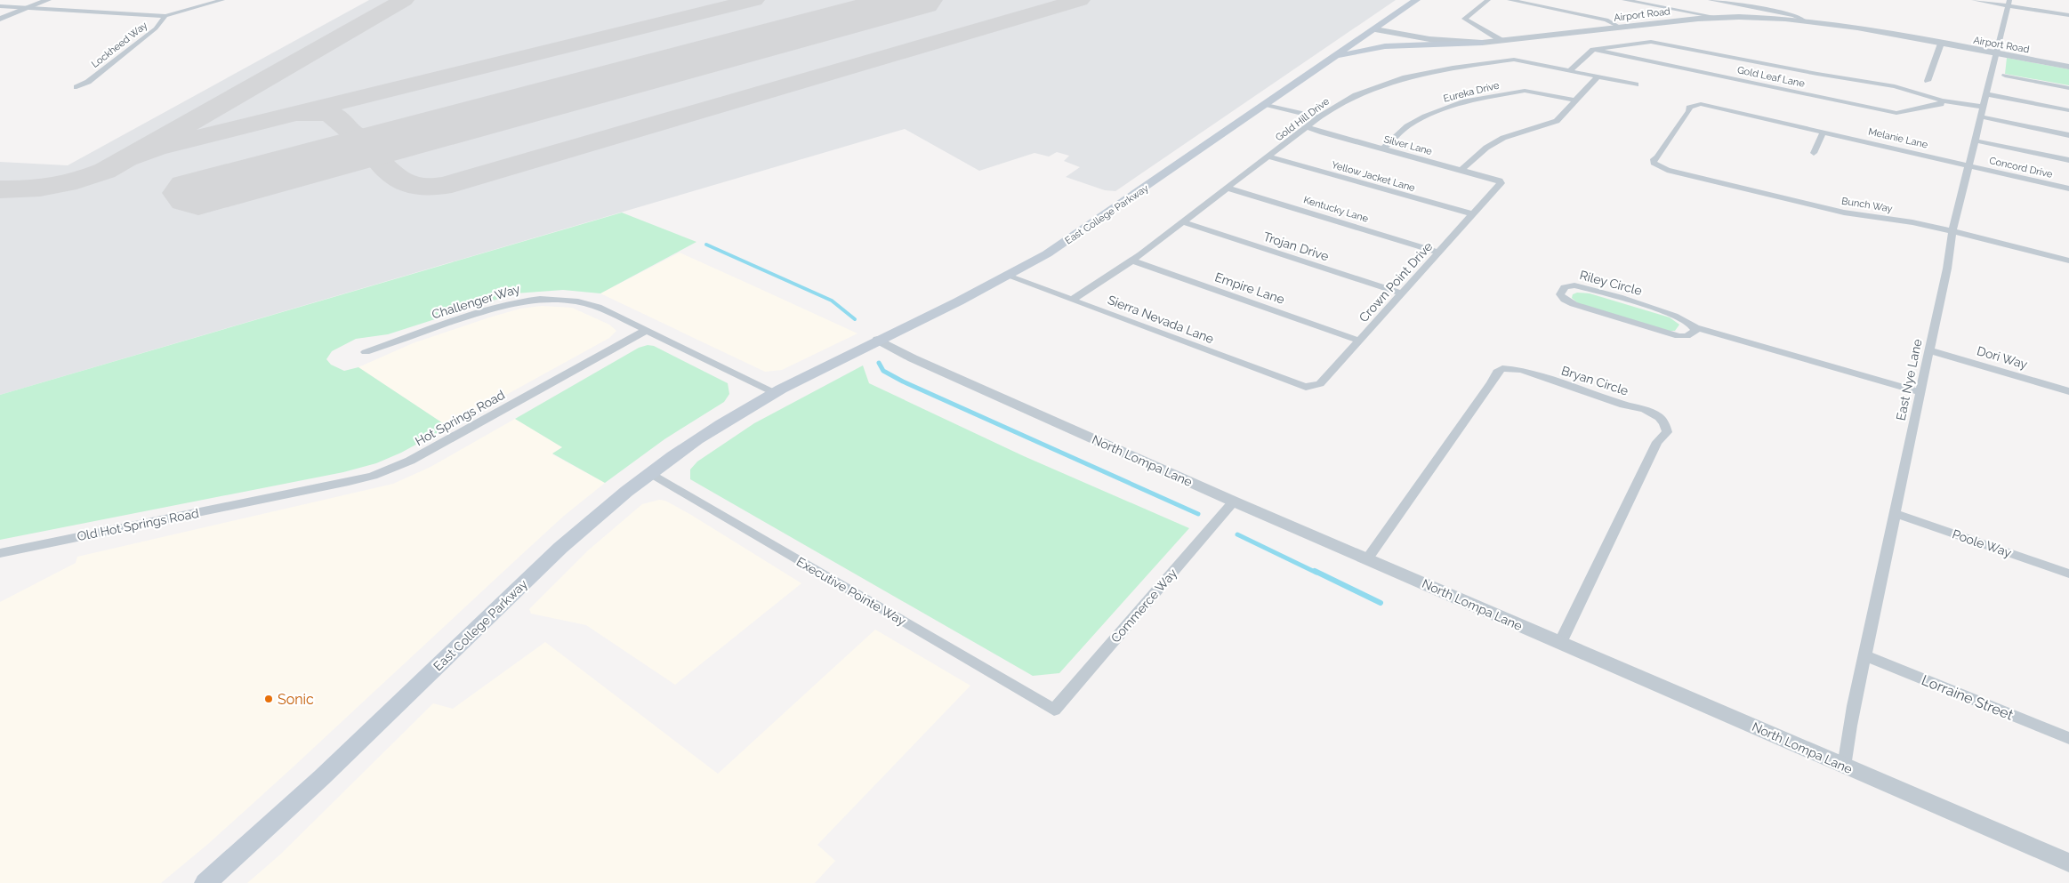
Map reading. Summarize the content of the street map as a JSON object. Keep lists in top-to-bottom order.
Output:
{
  "streets": {
    "main road": ["East College Parkway"],
    "street": [
      "Airport Road",
      "Lockheed Way",
      "Gold Leaf Lane",
      "Eureka Drive",
      "Gold Hill Drive",
      "Melanie Lane",
      "Silver Lane",
      "Concord Drive",
      "Yellow Jacket Lane",
      "Bunch Way",
      "Kentucky Lane",
      "Trojan Drive",
      "Crown Point Drive",
      "Riley Circle",
      "Empire Lane",
      "Challenger Way",
      "Sierra Nevada Lane",
      "Dori Way",
      "East Nye Lane",
      "Bryan Circle",
      "Hot Springs Road",
      "North Lompa Lane",
      "Old Hot Springs Road",
      "Poole Way",
      "Executive Pointe Way",
      "Commerce Way",
      "Lorraine Street"
    ]
  },
  "crossings": [
    ["Airport Road", "East College Parkway"],
    ["Airport Road", "East Nye Lane"],
    ["Gold Leaf Lane", "East Nye Lane"],
    ["Eureka Drive", "Silver Lane"],
    ["Gold Hill Drive", "Silver Lane"],
    ["Gold Hill Drive", "Yellow Jacket Lane"],
    ["Gold Hill Drive", "Kentucky Lane"],
    ["Gold Hill Drive", "Trojan Drive"],
    ["Gold Hill Drive", "Empire Lane"],
    ["Gold Hill Drive", "Sierra Nevada Lane"],
    ["Melanie Lane", "Concord Drive"],
    ["Melanie Lane", "Bunch Way"],
    ["Melanie Lane", "East Nye Lane"],
    ["Silver Lane", "Crown Point Drive"],
    ["Concord Drive", "East Nye Lane"],
    ["Yellow Jacket Lane", "Crown Point Drive"],
    ["Bunch Way", "East Nye Lane"],
    ["Kentucky Lane", "Crown Point Drive"],
    ["East College Parkway", "Sierra Nevada Lane"],
    ["East College Parkway", "North Lompa Lane"],
    ["East College Parkway", "Executive Pointe Way"],
    ["Trojan Drive", "Crown Point Drive"],
    ["Crown Point Drive", "Empire Lane"],
    ["Crown Point Drive", "Sierra Nevada Lane"],
    ["Riley Circle", "East Nye Lane"],
    ["Challenger Way", "Hot Springs Road"],
    ["Dori Way", "East Nye Lane"],
    ["East Nye Lane", "North Lompa Lane"],
    ["East Nye Lane", "Poole Way"],
    ["East Nye Lane", "Lorraine Street"],
    ["Bryan Circle", "North Lompa Lane"],
    ["Hot Springs Road", "Old Hot Springs Road"],
    ["North Lompa Lane", "Commerce Way"],
    ["Executive Pointe Way", "Commerce Way"]
  ],
  "places": ["Sonic"]
}
